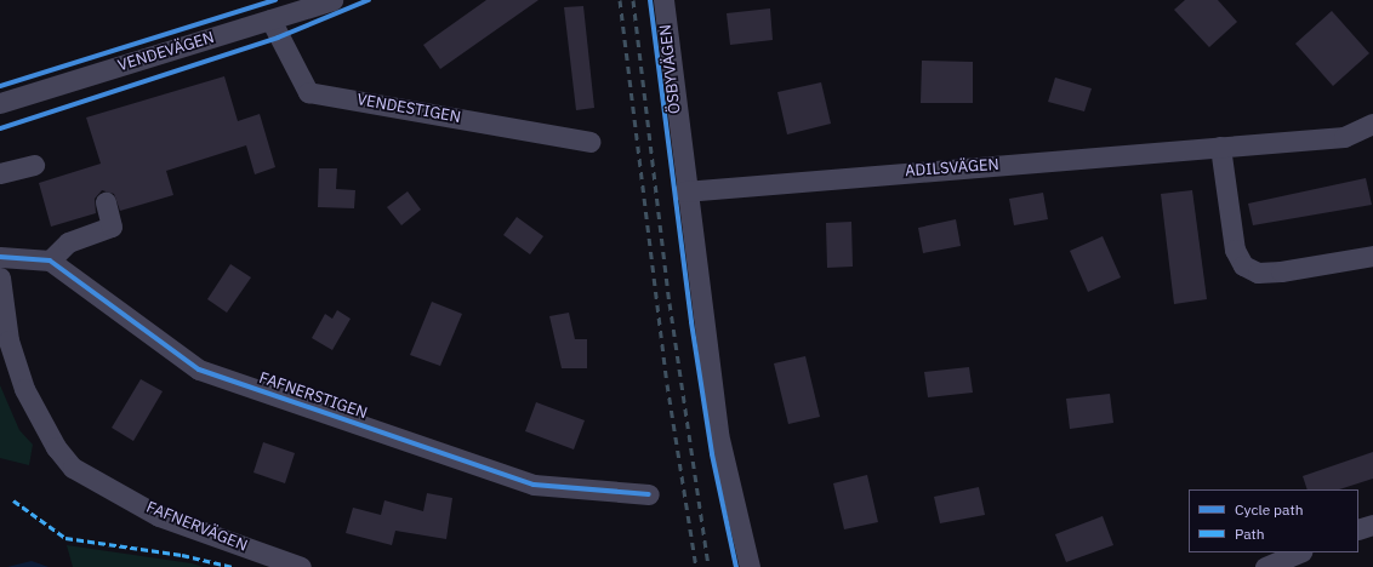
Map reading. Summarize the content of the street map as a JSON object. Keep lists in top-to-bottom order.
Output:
{
  "streets": {
    "street": [
      "VENDEVÄGEN",
      "ÖSBYVÄGEN",
      "VENDESTIGEN",
      "ADILSVÄGEN",
      "FAFNERSTIGEN",
      "FAFNERVÄGEN"
    ]
  },
  "crossings": [
    ["VENDEVÄGEN", "VENDESTIGEN"],
    ["ÖSBYVÄGEN", "ADILSVÄGEN"]
  ],
  "legend": ["Cycle path", "Path"]
}
